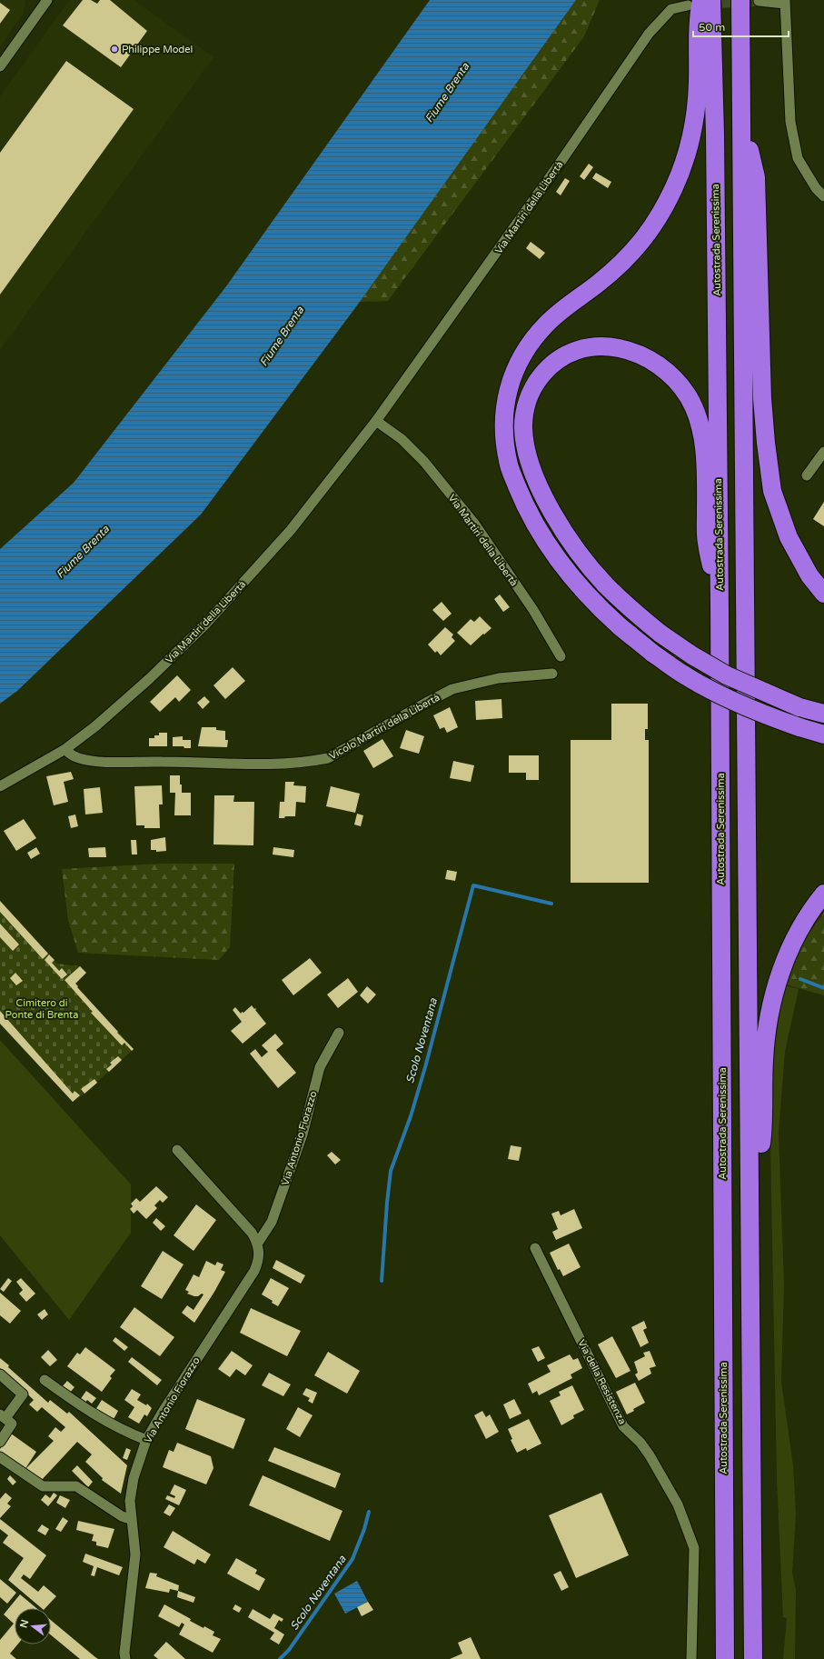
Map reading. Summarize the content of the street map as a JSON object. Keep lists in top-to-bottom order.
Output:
{
  "streets": {
    "highway": ["Autostrada Serenissima"],
    "street": [
      "Via Martiri della Libertà",
      "Vicolo Martiri della Libertà",
      "Via Antonio Fiorazzo",
      "Via della Resistenza"
    ]
  },
  "crossings": [
    ["Via Martiri della Libertà", "Vicolo Martiri della Libertà"]
  ],
  "water": ["Fiume Brenta", "Scolo Noventana"],
  "parks": ["Cimitero di Ponte di Brenta"],
  "places": ["Philippe Model"],
  "scale_bar": "50 m",
  "north": "left"
}
